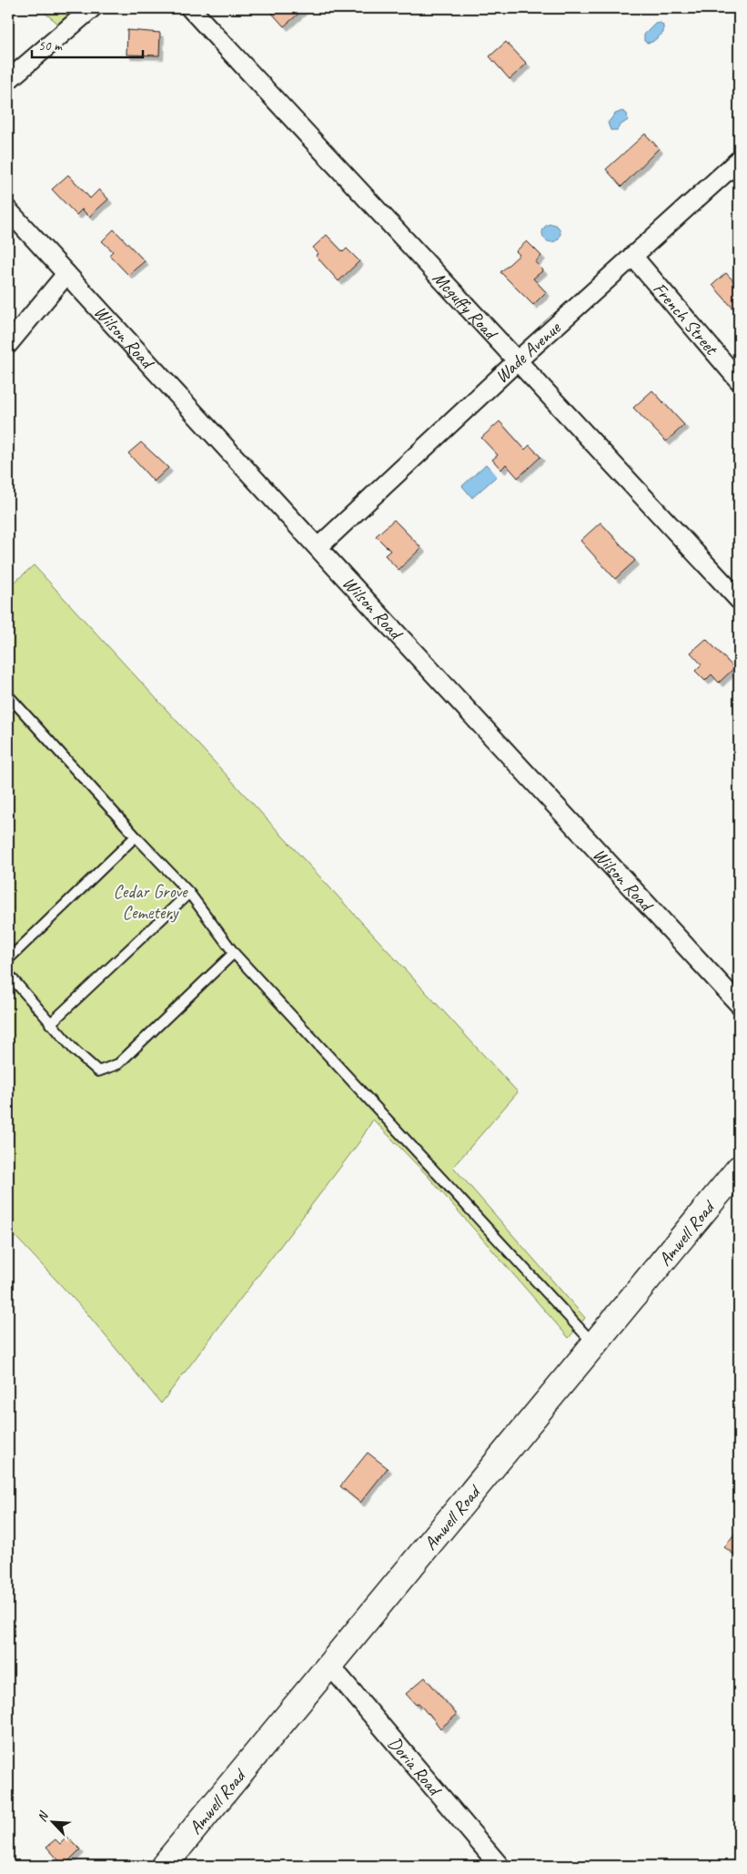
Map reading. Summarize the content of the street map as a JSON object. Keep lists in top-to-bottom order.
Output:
{
  "streets": {
    "main road": ["Amwell Road"],
    "street": [
      "Mcguffy Road",
      "French Street",
      "Wilson Road",
      "Wade Avenue",
      "Doria Road"
    ]
  },
  "crossings": [
    ["Mcguffy Road", "Wade Avenue"],
    ["French Street", "Wade Avenue"],
    ["Wilson Road", "Wade Avenue"],
    ["Amwell Road", "Doria Road"]
  ],
  "parks": ["Cedar Grove Cemetery"],
  "scale_bar": "50 m",
  "north": "top left"
}
